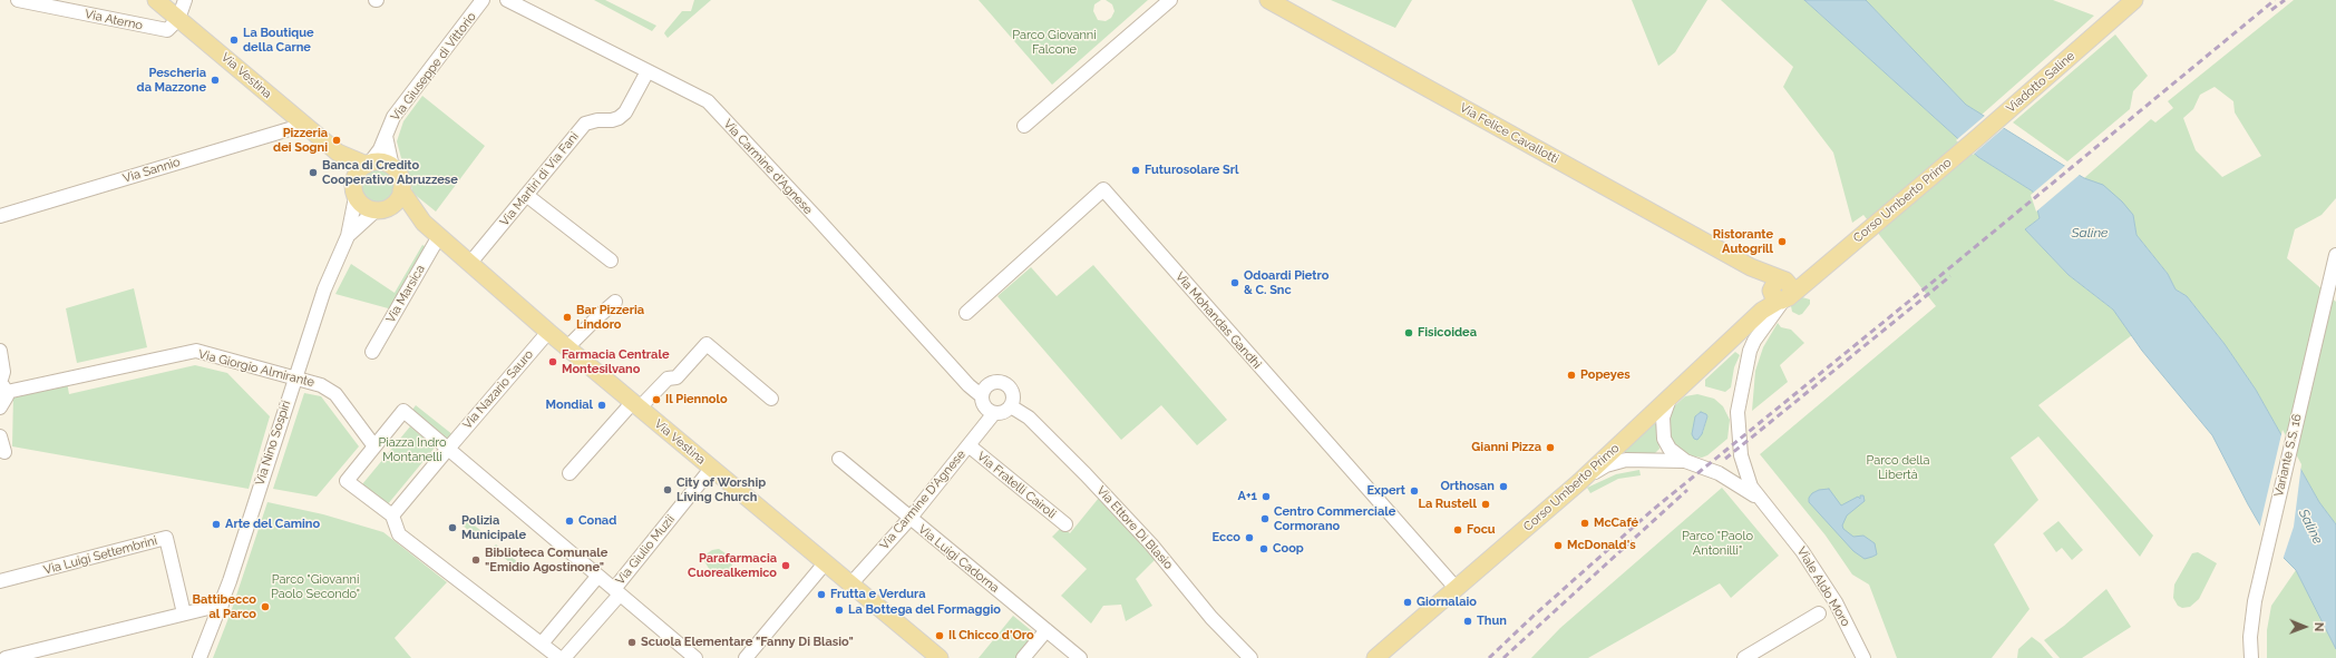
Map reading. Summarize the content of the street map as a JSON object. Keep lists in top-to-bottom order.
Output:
{
  "streets": {
    "main road": [
      "Via Vestina",
      "Viadotto Saline",
      "Via Felice Cavallotti",
      "Corso Umberto Primo"
    ],
    "street": [
      "Via Aterno",
      "Via Giuseppe di Vittorio",
      "Via Carmine d'Agnese",
      "Via Sannio",
      "Via Martiri di Via Fani",
      "Via Marsica",
      "Via Mohandas Gandhi",
      "Via Giorgio Almirante",
      "Via Nazario Sauro",
      "Via Nino Sospiri",
      "Variante S.S. 16",
      "Via Fratelli Cairoli",
      "Via Carmine D'Agnese",
      "Via Ettore Di Blasio",
      "Via Giulio Muzii",
      "Via Luigi Settembrini",
      "Via Luigi Cadorna",
      "Viale Aldo Moro"
    ]
  },
  "crossings": [
    ["Via Aterno", "Via Vestina"],
    ["Via Giuseppe di Vittorio", "Via Vestina"],
    ["Via Giuseppe di Vittorio", "Via Nino Sospiri"],
    ["Via Vestina", "Via Sannio"],
    ["Via Vestina", "Via Martiri di Via Fani"],
    ["Via Vestina", "Via Marsica"],
    ["Via Vestina", "Via Nazario Sauro"],
    ["Via Vestina", "Via Nino Sospiri"],
    ["Via Vestina", "Via Carmine D'Agnese"],
    ["Via Vestina", "Via Giulio Muzii"],
    ["Viadotto Saline", "Corso Umberto Primo"],
    ["Via Felice Cavallotti", "Corso Umberto Primo"],
    ["Via Felice Cavallotti", "Viale Aldo Moro"],
    ["Via Carmine d'Agnese", "Via Martiri di Via Fani"],
    ["Via Carmine d'Agnese", "Via Carmine D'Agnese"],
    ["Via Carmine d'Agnese", "Via Ettore Di Blasio"],
    ["Corso Umberto Primo", "Via Mohandas Gandhi"],
    ["Corso Umberto Primo", "Viale Aldo Moro"],
    ["Via Giorgio Almirante", "Via Nino Sospiri"],
    ["Via Nazario Sauro", "Via Giulio Muzii"],
    ["Via Fratelli Cairoli", "Via Carmine D'Agnese"],
    ["Via Carmine D'Agnese", "Via Ettore Di Blasio"],
    ["Via Carmine D'Agnese", "Via Luigi Cadorna"]
  ],
  "water": ["Saline"],
  "parks": [
    "Parco Giovanni Falcone",
    "Piazza Indro Montanelli",
    "Parco della Libertà",
    "Parco \"Paolo Antonilli\"",
    "Parco \"Giovanni Paolo Secondo\""
  ],
  "places": [
    "La Boutique della Carne",
    "Pescheria da Mazzone",
    "Pizzeria dei Sogni",
    "Futurosolare Srl",
    "Banca di Credito Cooperativo Abruzzese",
    "Ristorante Autogrill",
    "Odoardi Pietro & C. Snc",
    "Bar Pizzeria Lindoro",
    "Fisicoidea",
    "Farmacia Centrale Montesilvano",
    "Popeyes",
    "Il Piennolo",
    "Mondial",
    "Gianni Pizza",
    "Orthosan",
    "City of Worship Living Church",
    "Expert",
    "A+1",
    "La Rustell",
    "Centro Commerciale Cormorano",
    "Conad",
    "McCafé",
    "Arte del Camino",
    "Polizia Municipale",
    "Focu",
    "Ecco",
    "McDonald's",
    "Coop",
    "Biblioteca Comunale \"Emidio Agostinone\"",
    "Parafarmacia Cuorealkemico",
    "Frutta e Verdura",
    "Giornalaio",
    "Battibecco al Parco",
    "La Bottega del Formaggio",
    "Thun",
    "Il Chicco d'Oro",
    "Scuola Elementare \"Fanny Di Blasio\""
  ],
  "north": "right"
}
